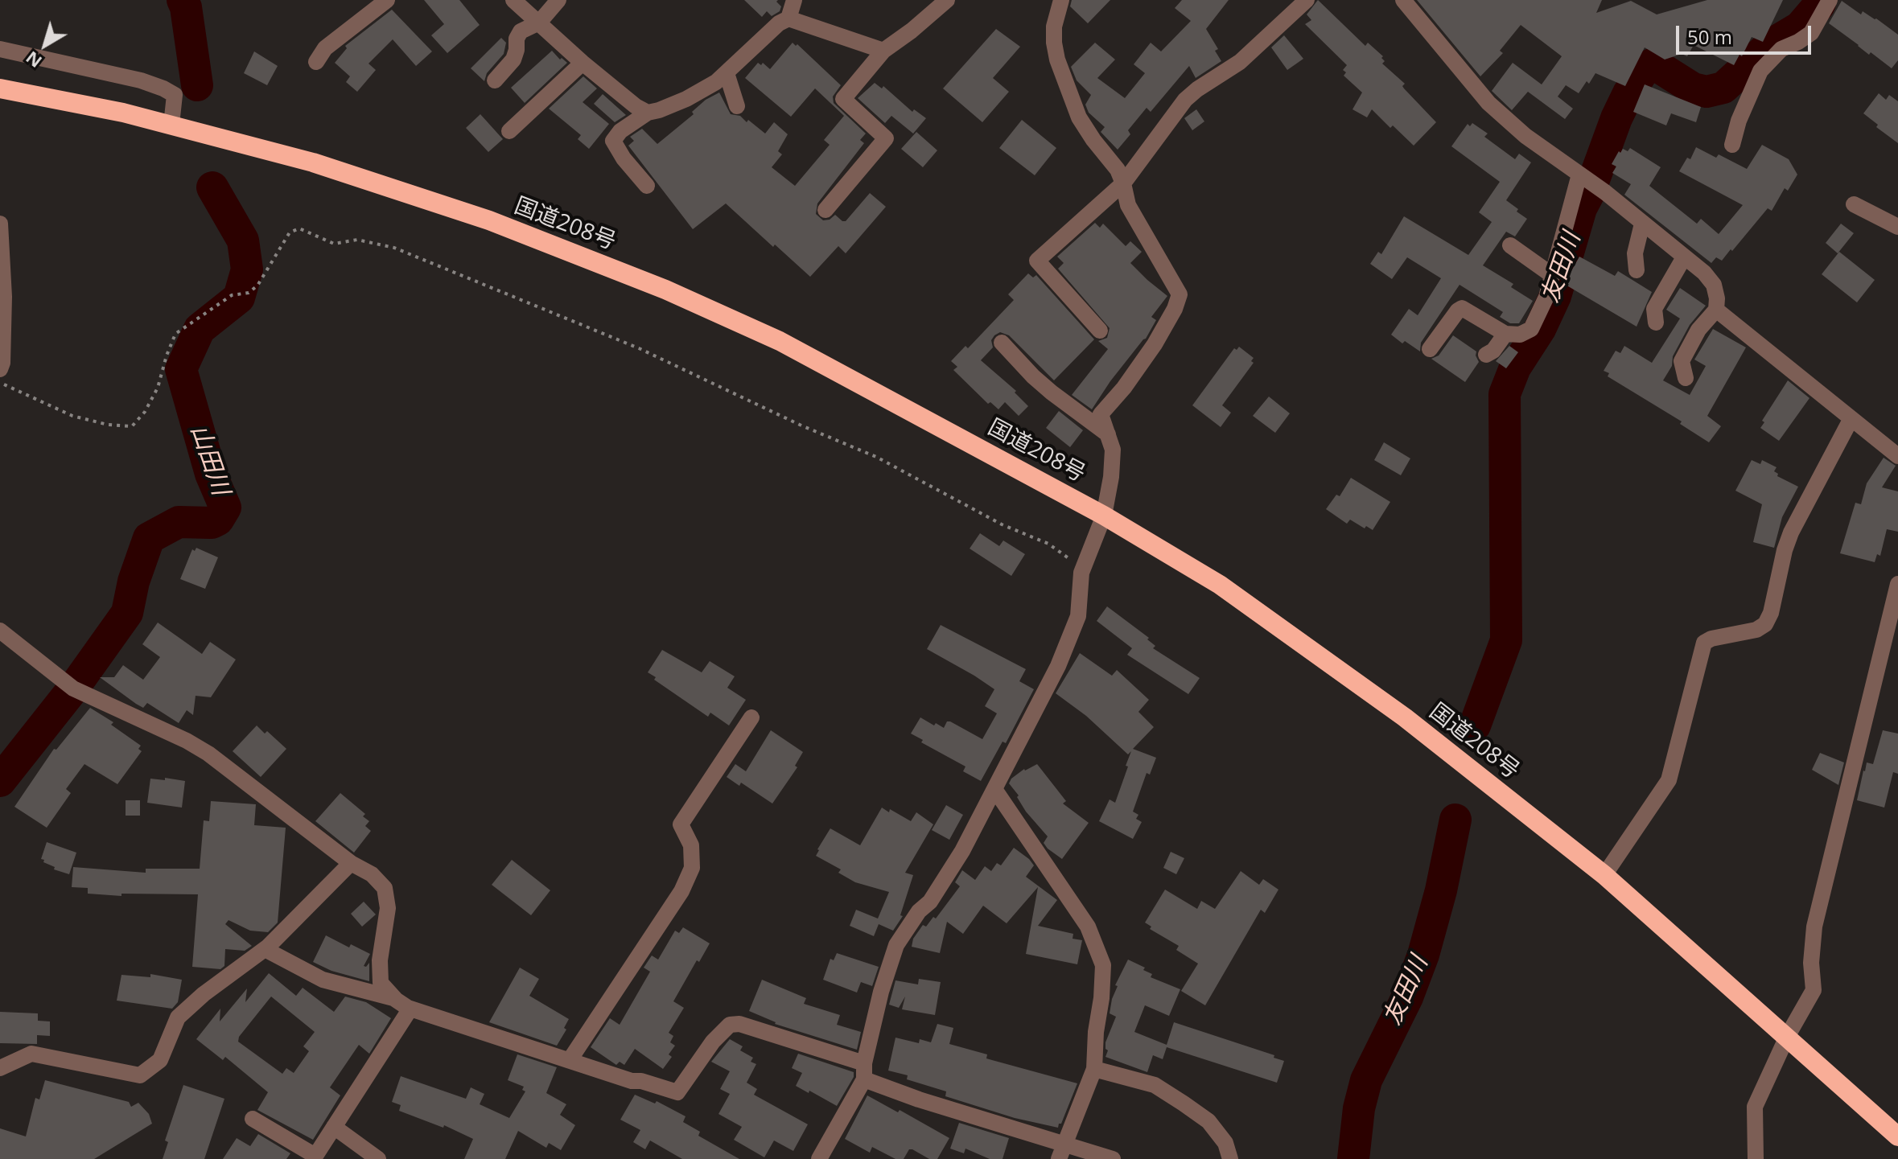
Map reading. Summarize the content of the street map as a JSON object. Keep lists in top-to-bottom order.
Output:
{
  "streets": {
    "highway": ["国道208号"]
  },
  "water": ["友田川", "山田川"],
  "scale_bar": "50 m",
  "north": "bottom left"
}
